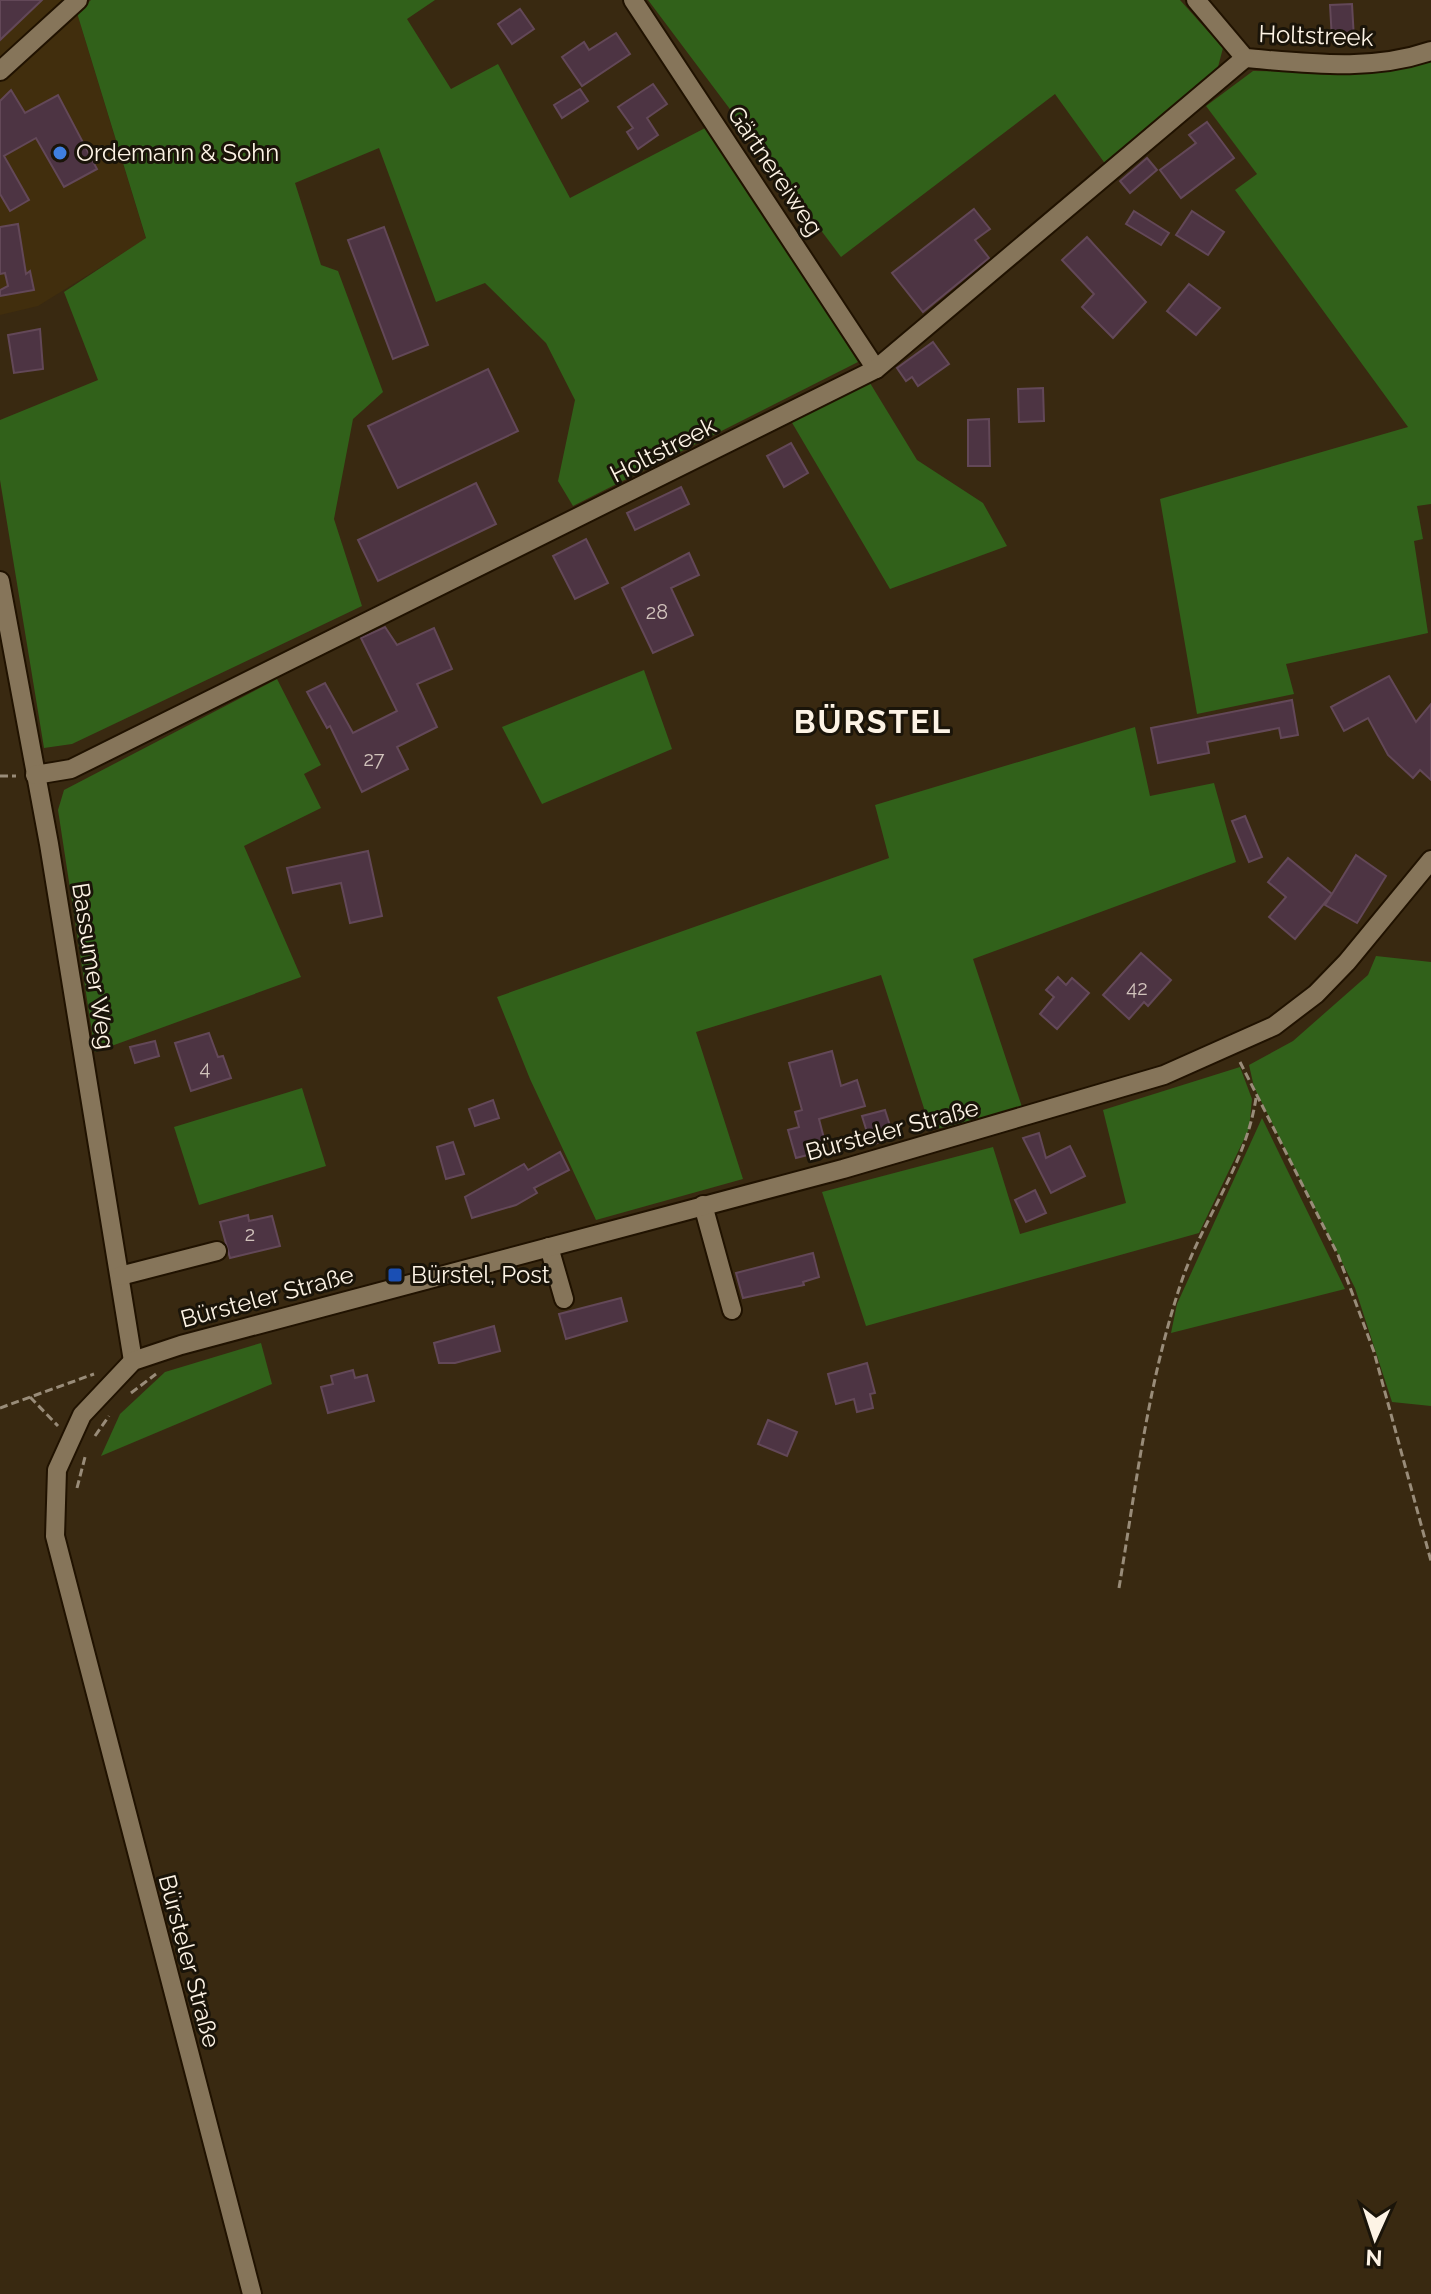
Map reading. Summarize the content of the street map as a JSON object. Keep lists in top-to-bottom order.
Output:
{
  "streets": {
    "street": [
      "Holtstreek",
      "Gärtnereiweg",
      "Bassumer Weg",
      "Bürsteler Straße"
    ]
  },
  "crossings": [
    ["Holtstreek", "Gärtnereiweg"],
    ["Holtstreek", "Bassumer Weg"],
    ["Bassumer Weg", "Bürsteler Straße"]
  ],
  "districts": ["BÜRSTEL"],
  "places": {
    "other": ["Ordemann & Sohn"],
    "transit": ["Bürstel, Post"]
  },
  "house_numbers": [
    "28",
    "27",
    "42",
    "4",
    "2"
  ],
  "north": "bottom"
}
